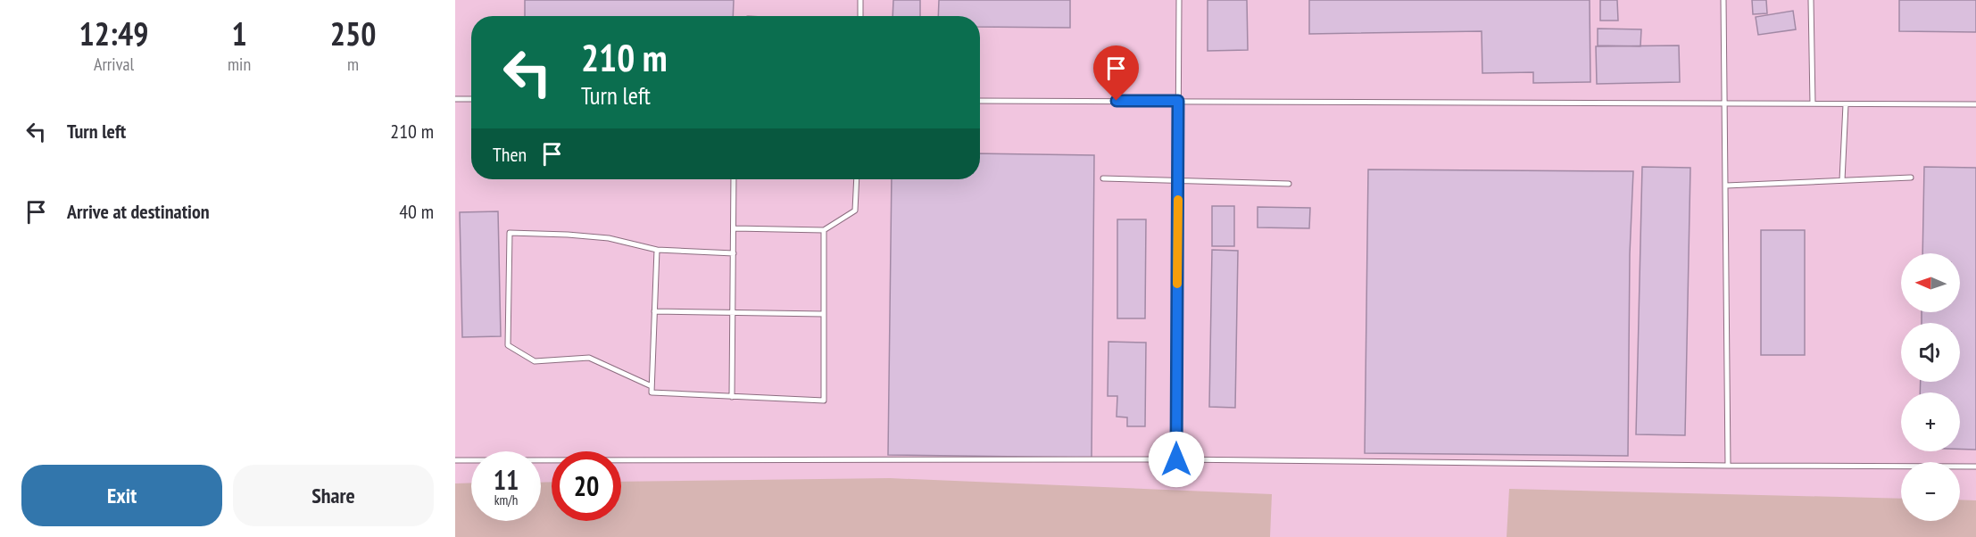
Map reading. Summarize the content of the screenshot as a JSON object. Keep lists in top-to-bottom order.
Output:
{
  "north": "left",
  "page": {
    "eta": [
      "12:49",
      "Arrival",
      "1",
      "min",
      "250",
      "m"
    ],
    "turn": ["210 m", "Turn left"],
    "list": [
      {
        "name": "Turn left",
        "value": "210 m"
      },
      {
        "name": "Arrive at destination",
        "value": "40 m"
      }
    ],
    "then": "Then",
    "map_buttons": ["+", "−"],
    "speed": "11 km/h",
    "limit": "20",
    "buttons": ["Exit", "Share"]
  }
}
